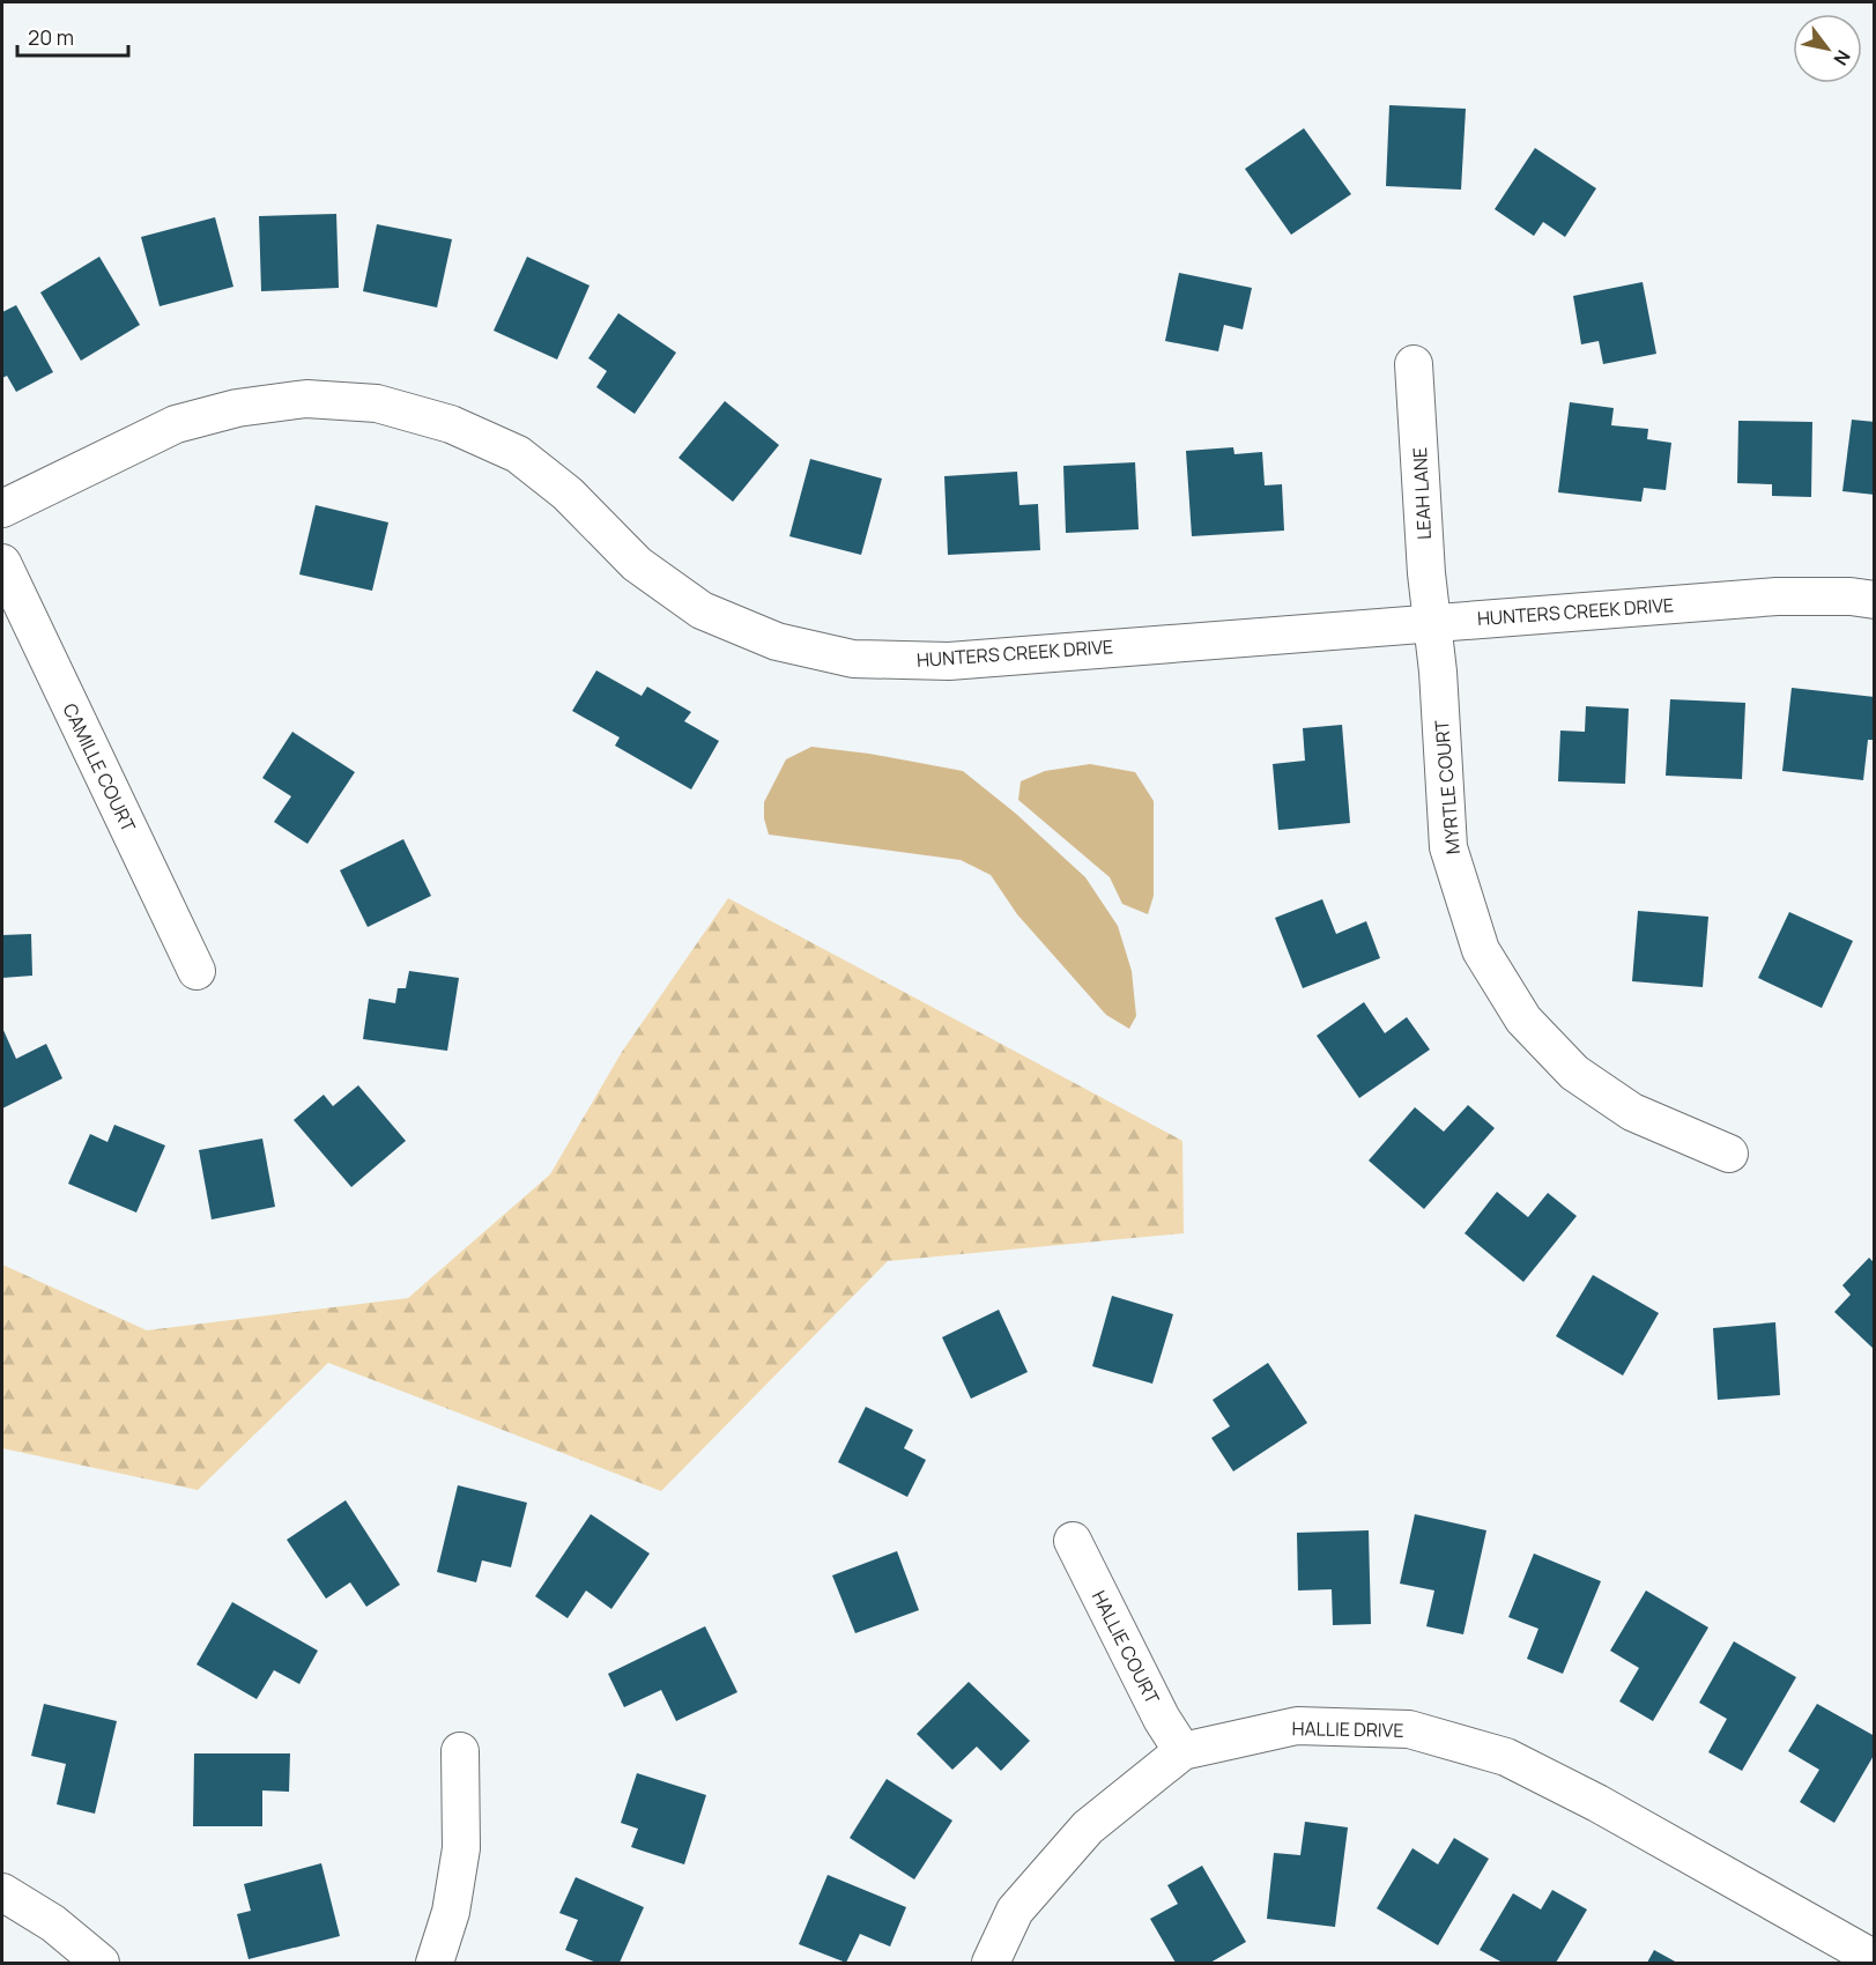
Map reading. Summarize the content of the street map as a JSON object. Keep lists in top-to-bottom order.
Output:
{
  "streets": {
    "street": [
      "LEAH LANE",
      "HUNTERS CREEK DRIVE",
      "CAMILLE COURT",
      "MYRTLE COURT",
      "HALLIE COURT",
      "HALLIE DRIVE"
    ]
  },
  "crossings": [
    ["LEAH LANE", "HUNTERS CREEK DRIVE"],
    ["LEAH LANE", "MYRTLE COURT"],
    ["HUNTERS CREEK DRIVE", "MYRTLE COURT"],
    ["HALLIE COURT", "HALLIE DRIVE"]
  ],
  "scale_bar": "20 m",
  "north": "bottom right"
}
